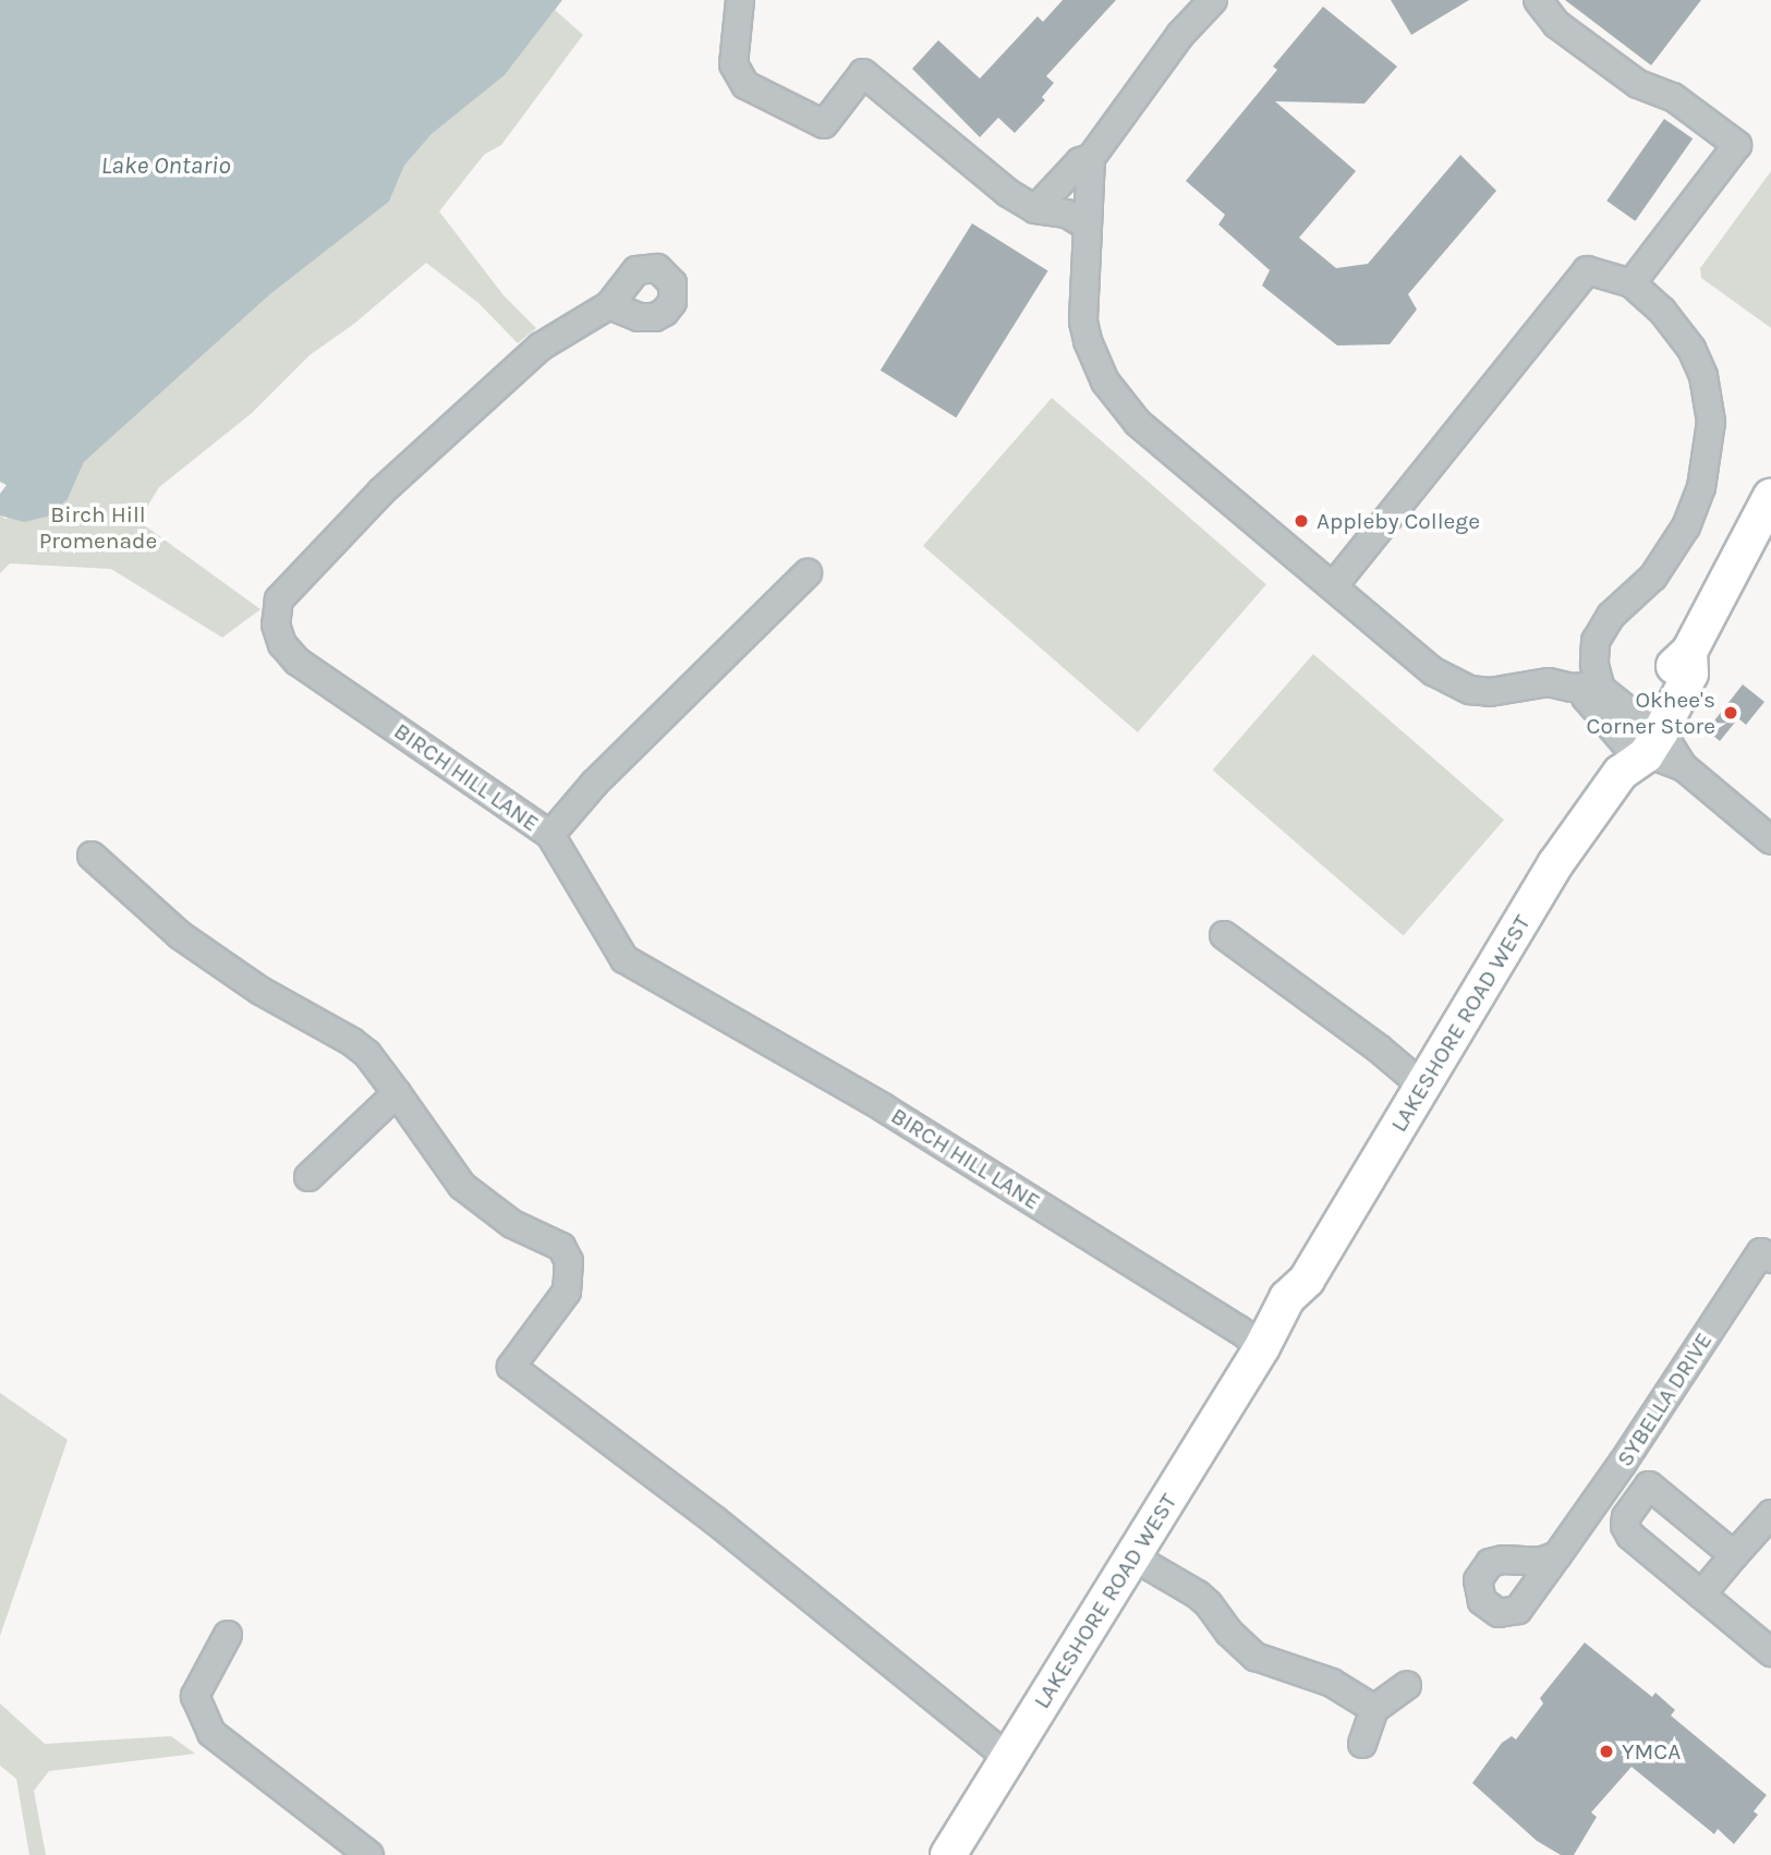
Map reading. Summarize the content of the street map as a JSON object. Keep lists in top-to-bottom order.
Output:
{
  "streets": {
    "main road": ["LAKESHORE ROAD WEST"],
    "street": ["BIRCH HILL LANE", "SYBELLA DRIVE"]
  },
  "crossings": [
    ["BIRCH HILL LANE", "LAKESHORE ROAD WEST"]
  ],
  "water": ["Lake Ontario"],
  "parks": ["Birch Hill Promenade"],
  "places": ["Appleby College", "Okhee's Corner Store", "YMCA"]
}
